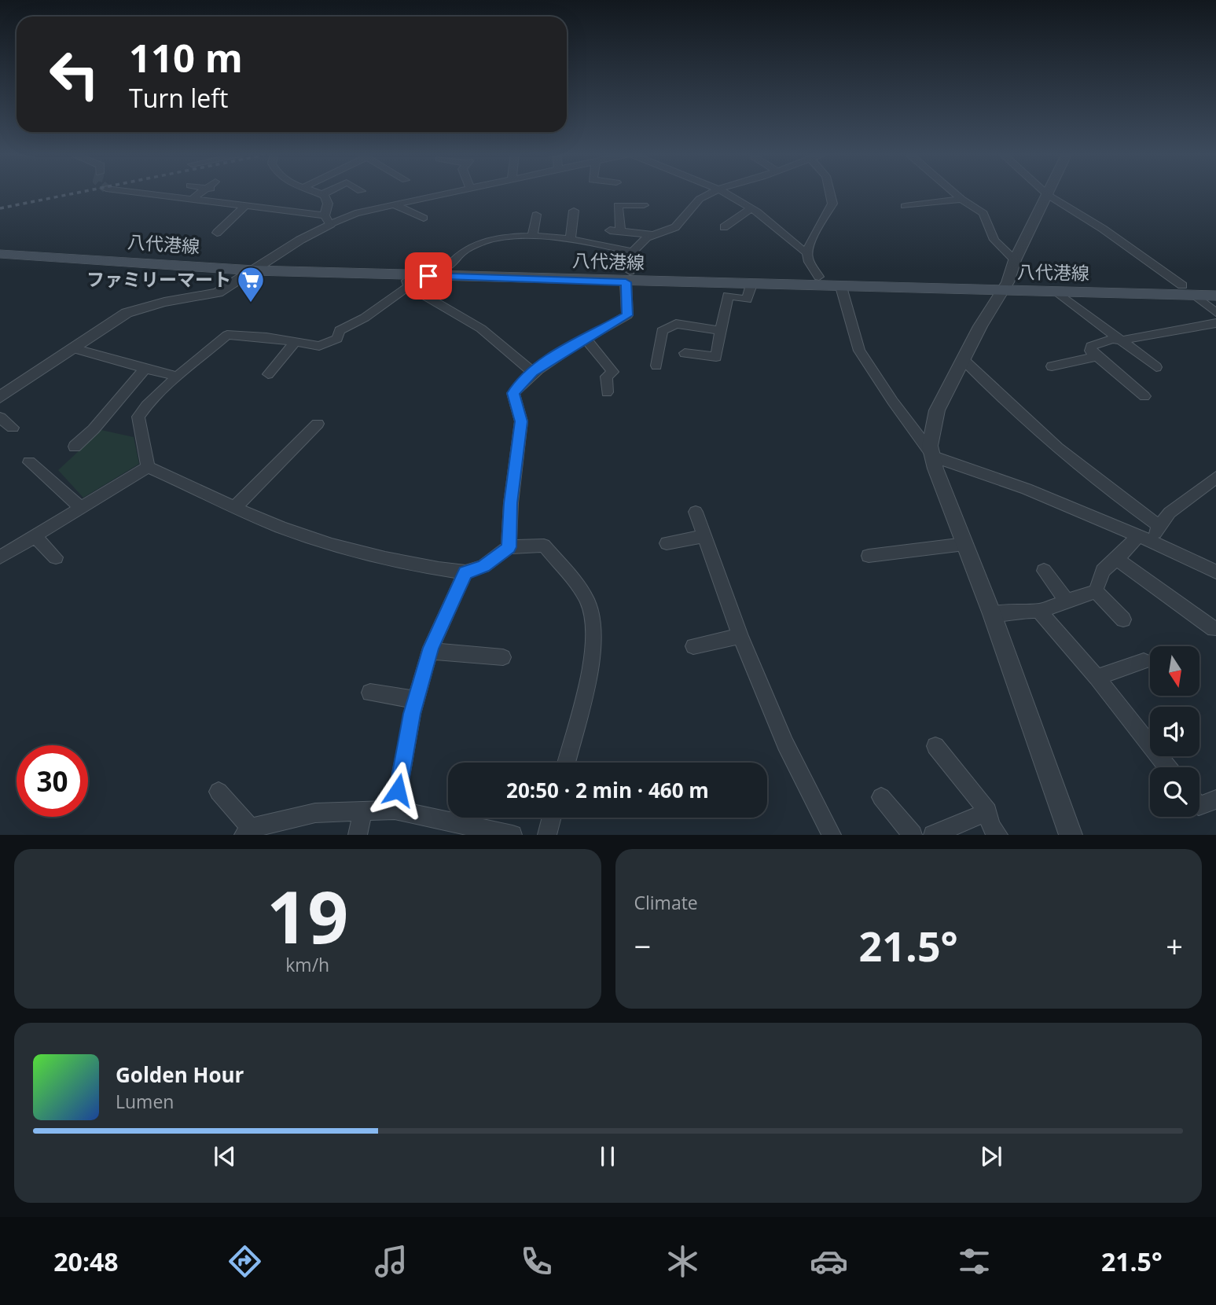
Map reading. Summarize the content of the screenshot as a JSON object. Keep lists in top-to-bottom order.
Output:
{
  "streets": {
    "main road": ["八代港線"]
  },
  "places": {
    "supermarket": ["ファミリーマート"]
  },
  "north": "bottom",
  "page": {
    "turn": ["110 m", "Turn left"],
    "limit": "30",
    "trip": "20:50 · 2 min · 460 m",
    "tile": [
      ["19", "km/h"],
      "Climate"
    ],
    "heat": ["−", "21.5°", "+"],
    "song": ["Golden Hour", "Lumen"],
    "tabs": ["20:48", "21.5°"]
  }
}
